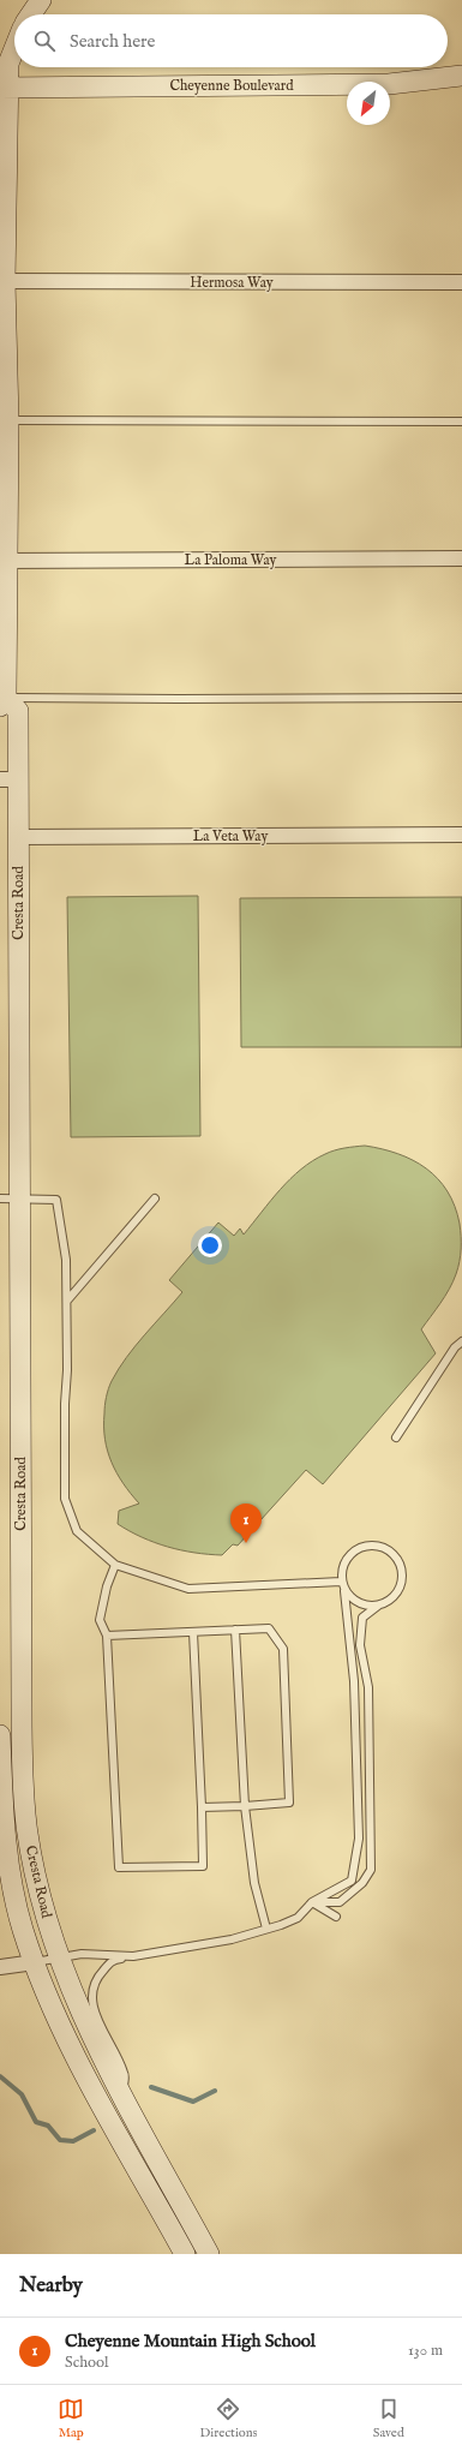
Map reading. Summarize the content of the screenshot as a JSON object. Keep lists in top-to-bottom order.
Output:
{
  "streets": {
    "main road": ["Cheyenne Boulevard", "Cresta Road"],
    "street": ["Hermosa Way", "La Paloma Way", "La Veta Way"]
  },
  "crossings": [
    ["La Veta Way", "Cresta Road"]
  ],
  "north": "bottom left",
  "page": {
    "search": "Search here",
    "pins": "1",
    "heading": "Nearby",
    "list": [
      {
        "mark": "1",
        "name": "Cheyenne Mountain High School",
        "note": "School",
        "value": "130 m"
      }
    ],
    "nav": ["Map", "Directions", "Saved"]
  }
}
